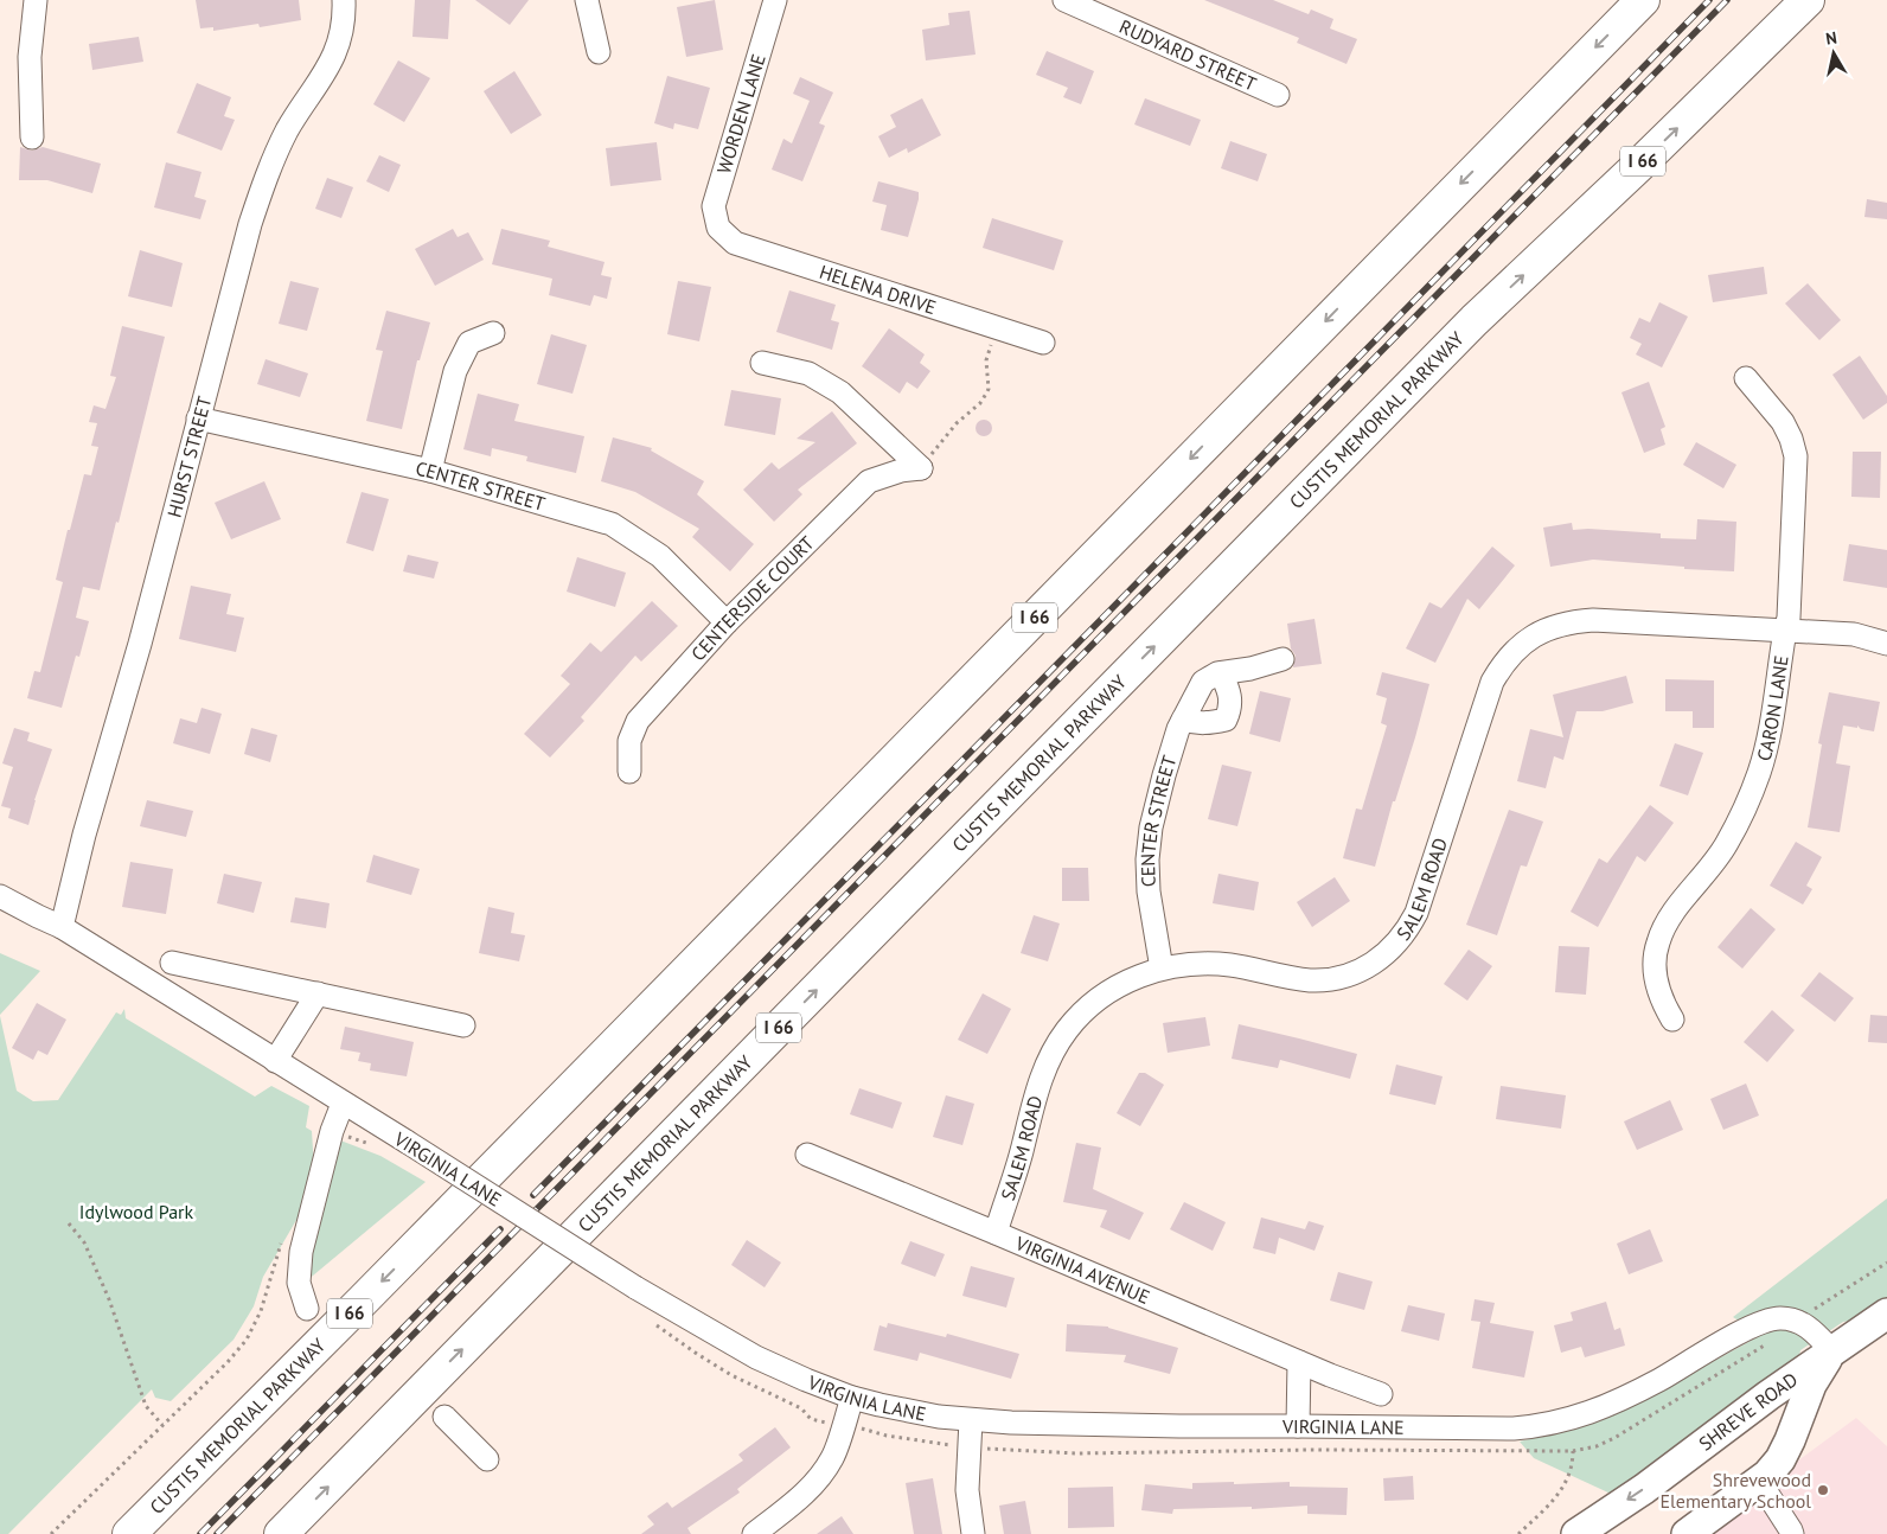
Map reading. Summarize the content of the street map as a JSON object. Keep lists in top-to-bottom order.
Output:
{
  "streets": {
    "highway": ["I 66", "CUSTIS MEMORIAL PARKWAY"],
    "main road": ["SHREVE ROAD"],
    "street": [
      "RUDYARD STREET",
      "WORDEN LANE",
      "HELENA DRIVE",
      "HURST STREET",
      "CENTER STREET",
      "CENTERSIDE COURT",
      "CARON LANE",
      "SALEM ROAD",
      "VIRGINIA LANE",
      "VIRGINIA AVENUE"
    ]
  },
  "crossings": [
    ["WORDEN LANE", "HELENA DRIVE"],
    ["HURST STREET", "CENTER STREET"],
    ["HURST STREET", "VIRGINIA LANE"],
    ["CENTER STREET", "CENTERSIDE COURT"],
    ["CENTER STREET", "SALEM ROAD"],
    ["CARON LANE", "SALEM ROAD"],
    ["SALEM ROAD", "VIRGINIA AVENUE"],
    ["VIRGINIA LANE", "SHREVE ROAD"]
  ],
  "parks": ["Idylwood Park"],
  "places": ["Shrevewood Elementary School"],
  "north": "top"
}
